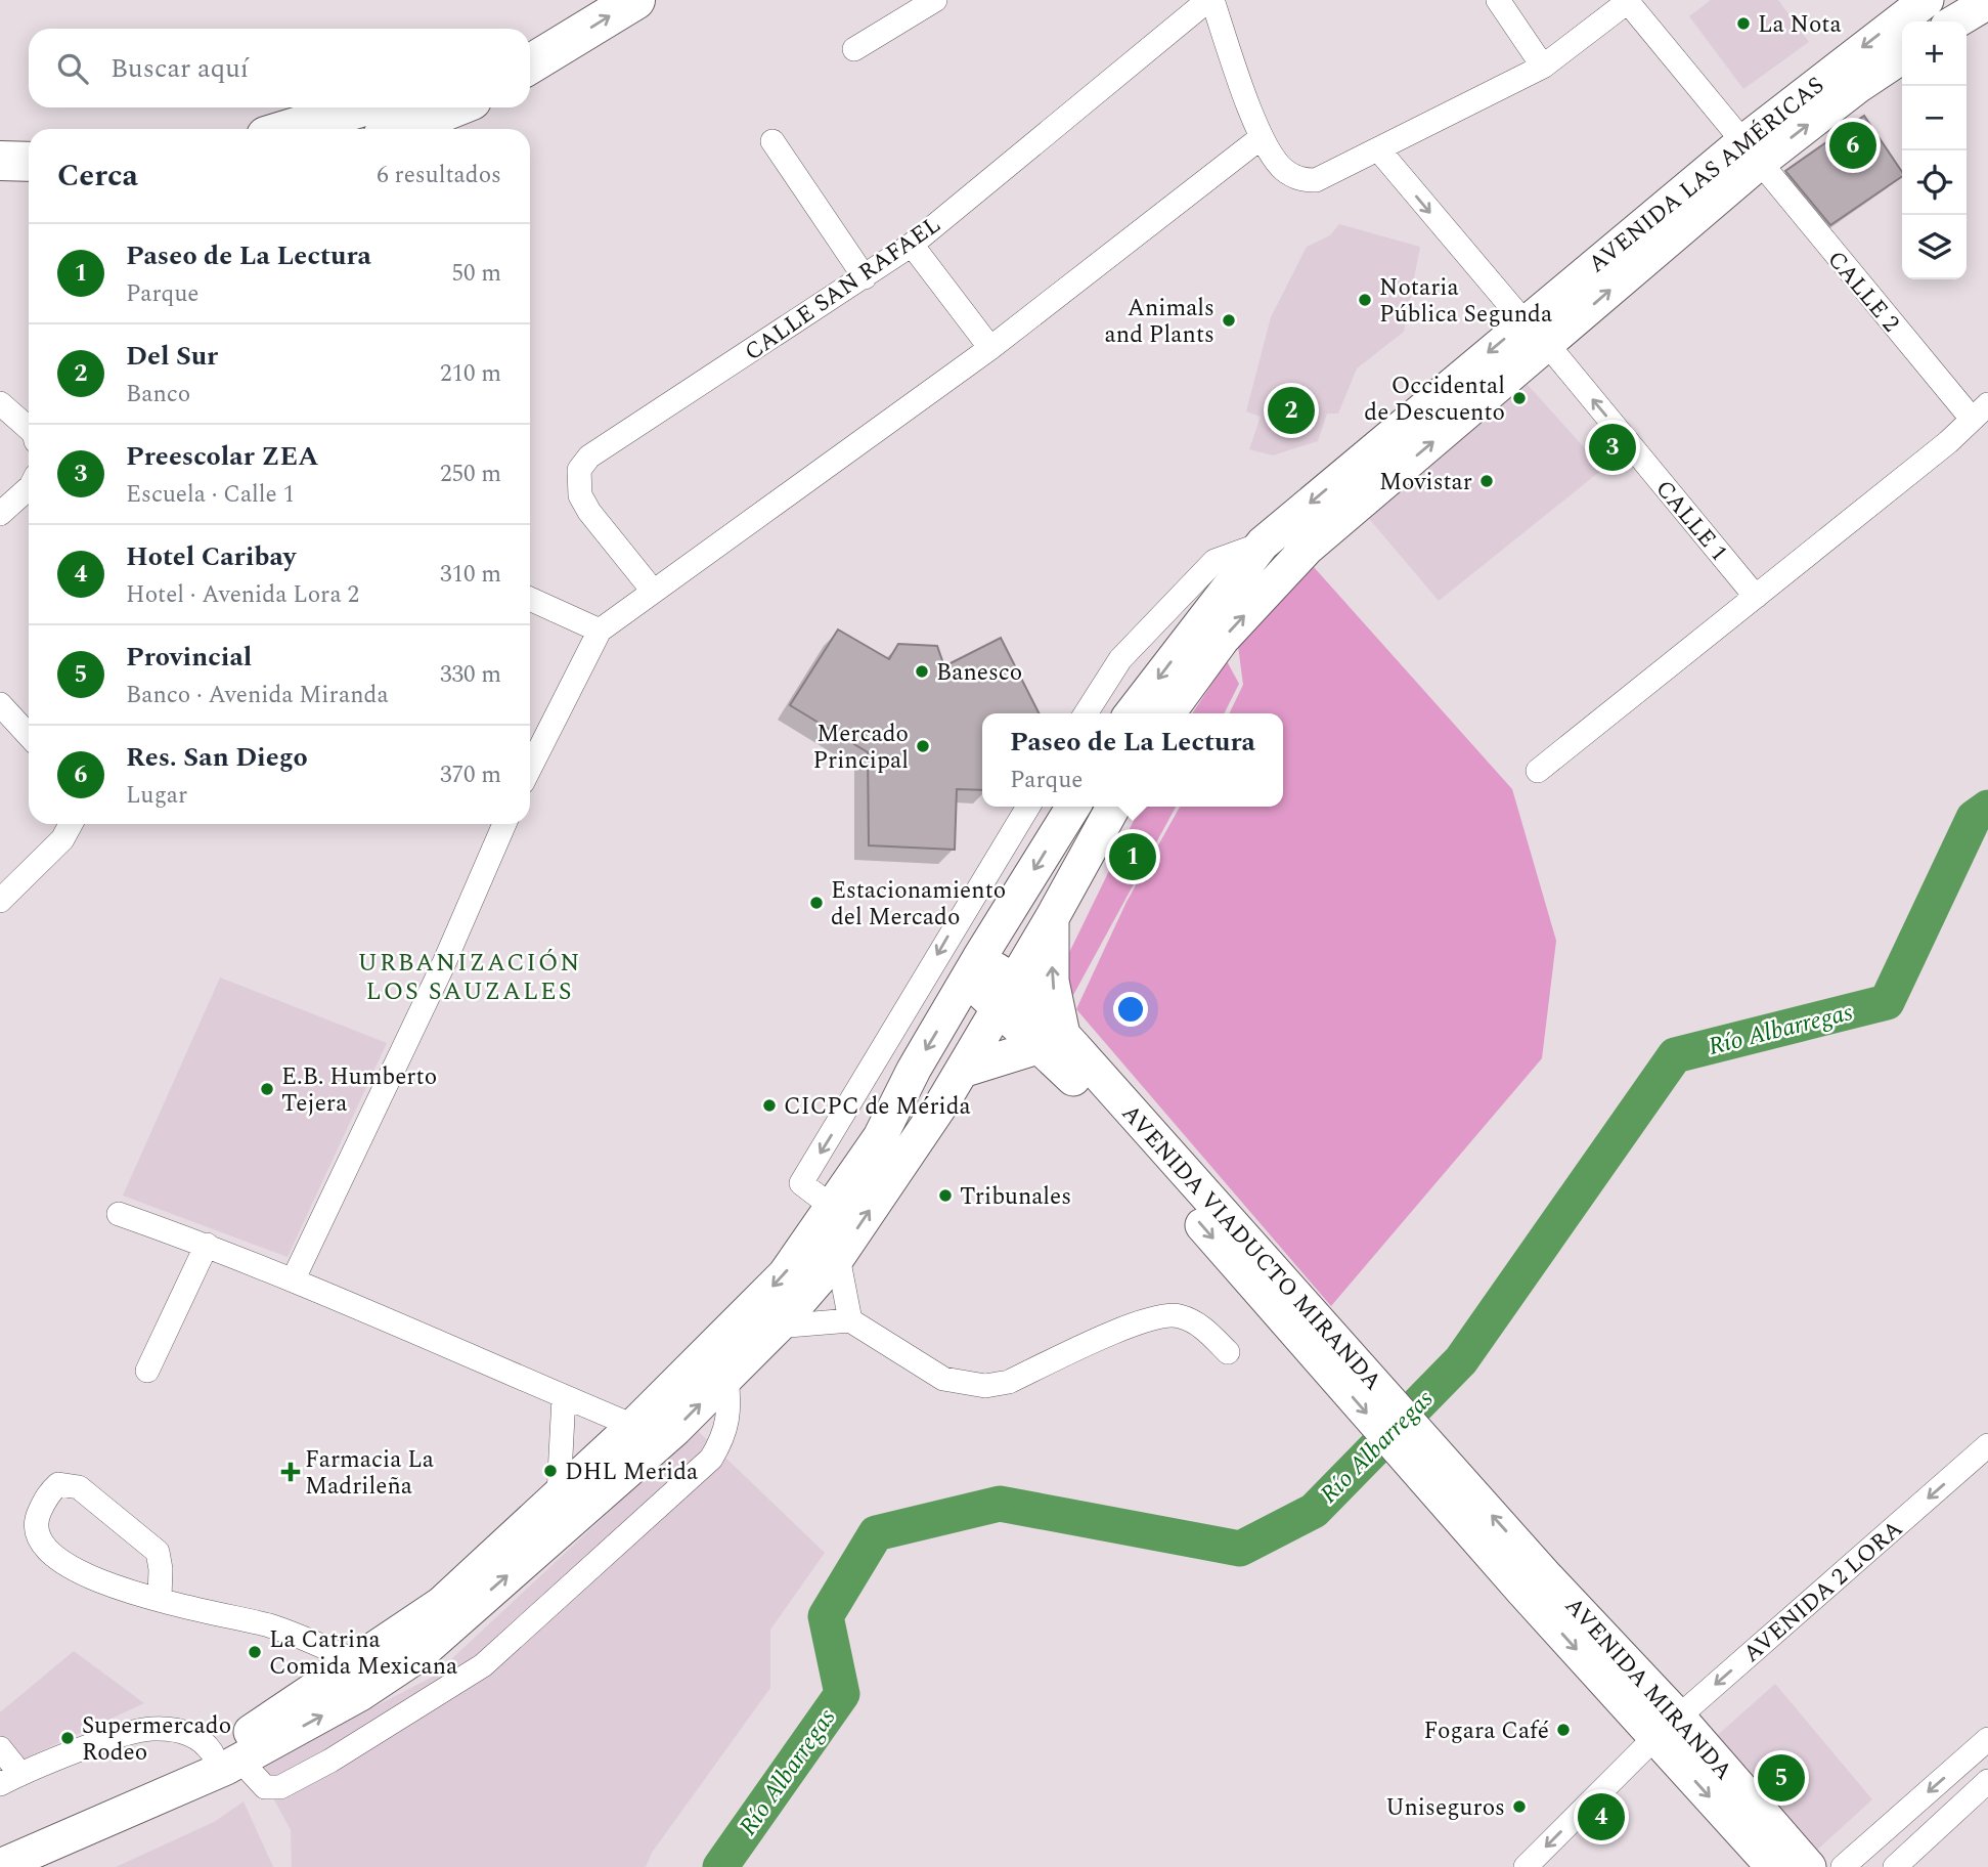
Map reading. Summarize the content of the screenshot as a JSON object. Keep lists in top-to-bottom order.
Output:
{
  "streets": {
    "street": [
      "AVENIDA LAS AMÉRICAS",
      "CALLE SAN RAFAEL",
      "CALLE 2",
      "CALLE 1",
      "AVENIDA VIADUCTO MIRANDA",
      "AVENIDA 2 LORA",
      "AVENIDA MIRANDA"
    ]
  },
  "crossings": [
    ["AVENIDA LAS AMÉRICAS", "CALLE 2"],
    ["AVENIDA LAS AMÉRICAS", "CALLE 1"],
    ["AVENIDA VIADUCTO MIRANDA", "AVENIDA MIRANDA"],
    ["AVENIDA 2 LORA", "AVENIDA MIRANDA"]
  ],
  "one_way": ["AVENIDA 2 LORA"],
  "districts": ["URBANIZACIÓN LOS SAUZALES"],
  "water": ["Río Albarregas"],
  "places": {
    "other": [
      "La Nota",
      "Notaria Pública Segunda",
      "Animals and Plants",
      "Occidental de Descuento",
      "Movistar",
      "Banesco",
      "Mercado Principal",
      "Estacionamiento del Mercado",
      "E.B. Humberto Tejera",
      "CICPC de Mérida",
      "Tribunales",
      "DHL Merida",
      "La Catrina Comida Mexicana",
      "Fogara Café",
      "Supermercado Rodeo",
      "Uniseguros"
    ],
    "health": ["Farmacia La Madrileña"]
  },
  "page": {
    "map_buttons": ["+", "−"],
    "search": "Buscar aquí",
    "pins": [
      "6",
      "2",
      "3",
      "1",
      "5",
      "4"
    ],
    "heading": ["Cerca", "6 resultados"],
    "list": [
      {
        "mark": "1",
        "name": "Paseo de La Lectura",
        "note": "Parque",
        "value": "50 m"
      },
      {
        "mark": "2",
        "name": "Del Sur",
        "note": "Banco",
        "value": "210 m"
      },
      {
        "mark": "3",
        "name": "Preescolar ZEA",
        "note": "Escuela · Calle 1",
        "value": "250 m"
      },
      {
        "mark": "4",
        "name": "Hotel Caribay",
        "note": "Hotel · Avenida Lora 2",
        "value": "310 m"
      },
      {
        "mark": "5",
        "name": "Provincial",
        "note": "Banco · Avenida Miranda",
        "value": "330 m"
      },
      {
        "mark": "6",
        "name": "Res. San Diego",
        "note": "Lugar",
        "value": "370 m"
      }
    ],
    "popup": ["Paseo de La Lectura", "Parque"]
  }
}
